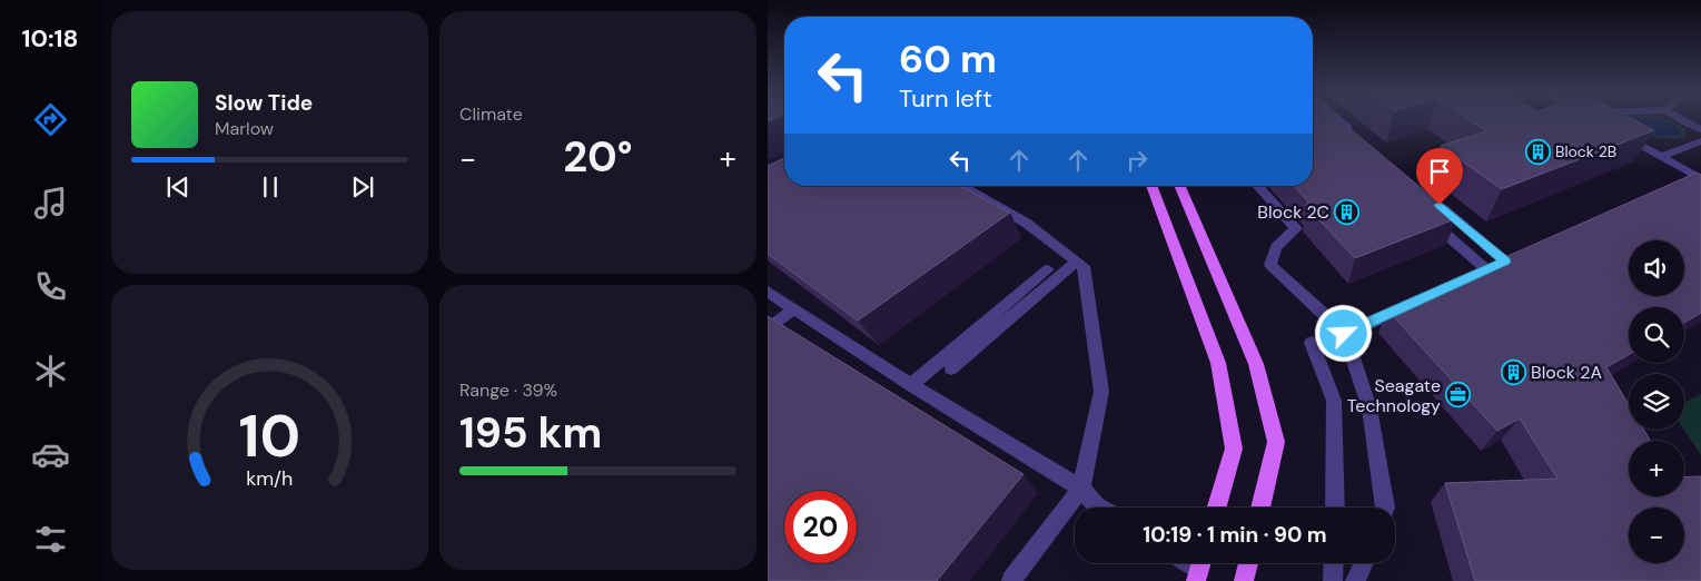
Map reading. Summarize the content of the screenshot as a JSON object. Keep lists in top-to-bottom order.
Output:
{
  "places": {
    "building": ["Block 2B", "Block 2C", "Block 2A"],
    "office": ["Seagate Technology"]
  },
  "page": {
    "tabs": "10:18",
    "tile": [
      "Climate",
      ["Range · 39%", "195 km"]
    ],
    "turn": ["60 m", "Turn left"],
    "song": ["Slow Tide", "Marlow"],
    "heat": ["−", "20°", "+"],
    "map_buttons": ["+", "−"],
    "limit": "20",
    "trip": "10:19 · 1 min · 90 m",
    "gauge": ["10", "km/h"]
  }
}
